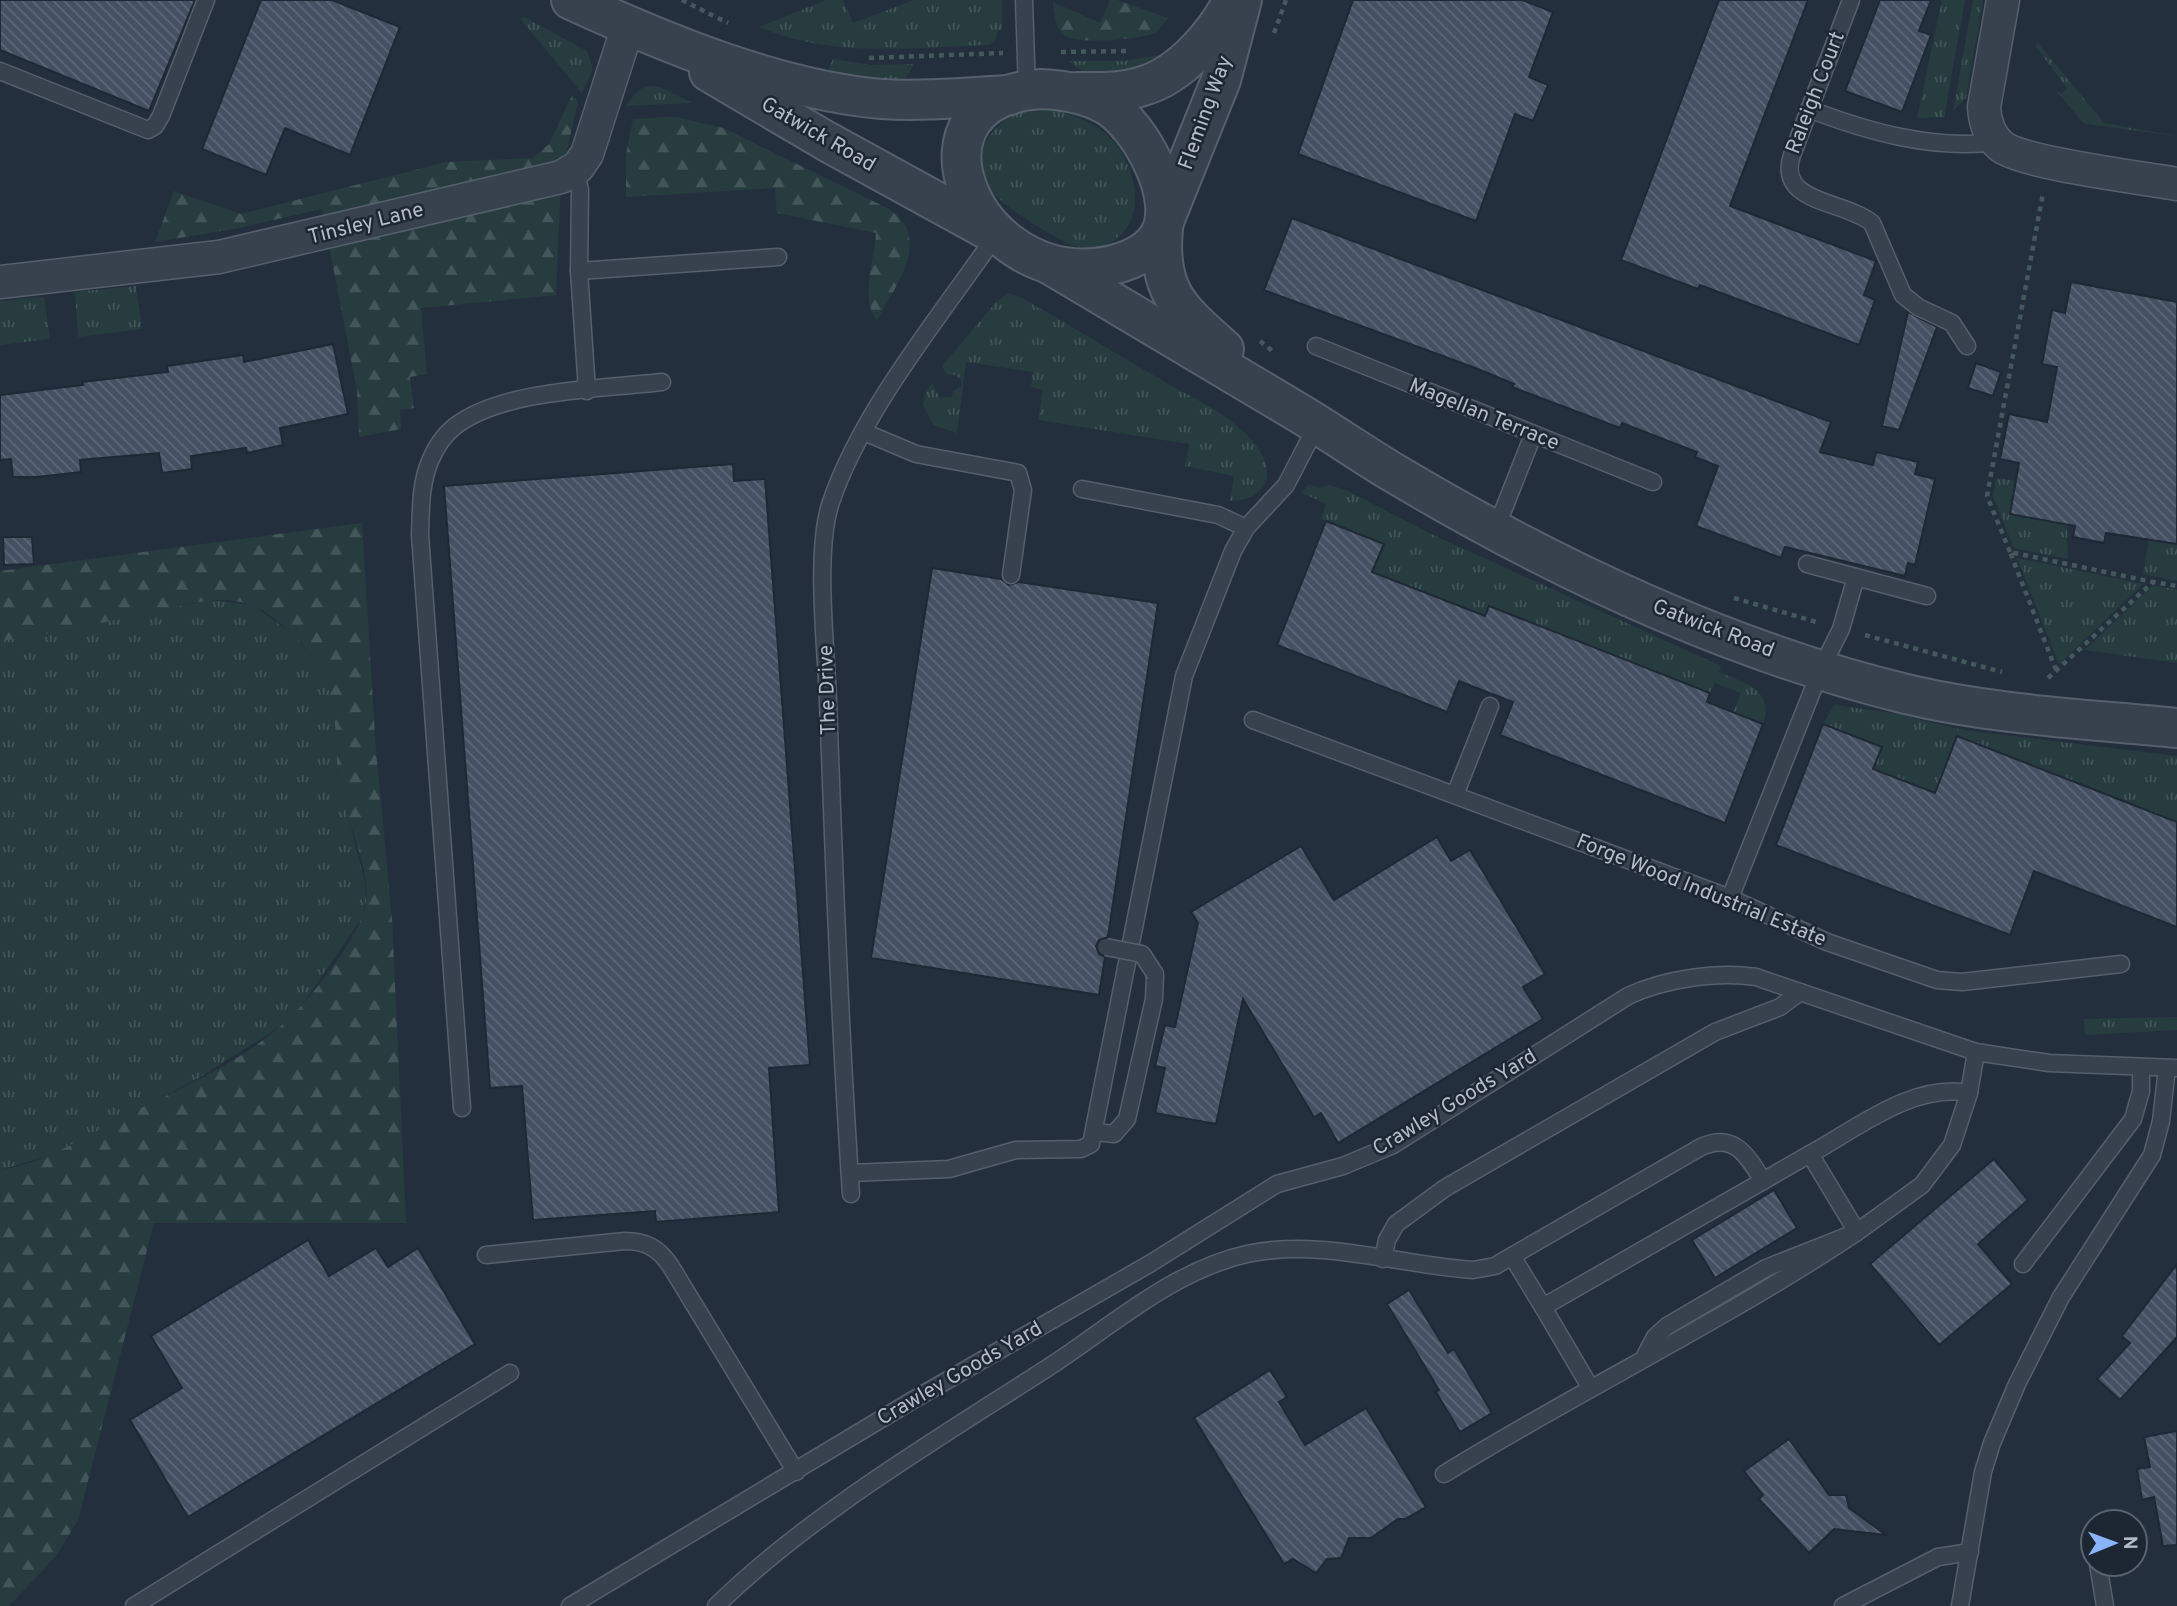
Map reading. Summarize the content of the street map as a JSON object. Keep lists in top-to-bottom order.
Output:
{
  "streets": {
    "street": ["Fleming Way", "Gatwick Road", "Tinsley Lane"],
    "lane": [
      "Raleigh Court",
      "Magellan Terrace",
      "The Drive",
      "Forge Wood Industrial Estate",
      "Crawley Goods Yard"
    ]
  },
  "crossings": [
    ["Fleming Way", "Gatwick Road"],
    ["Fleming Way", "The Drive"],
    ["Gatwick Road", "The Drive"]
  ],
  "north": "right"
}
